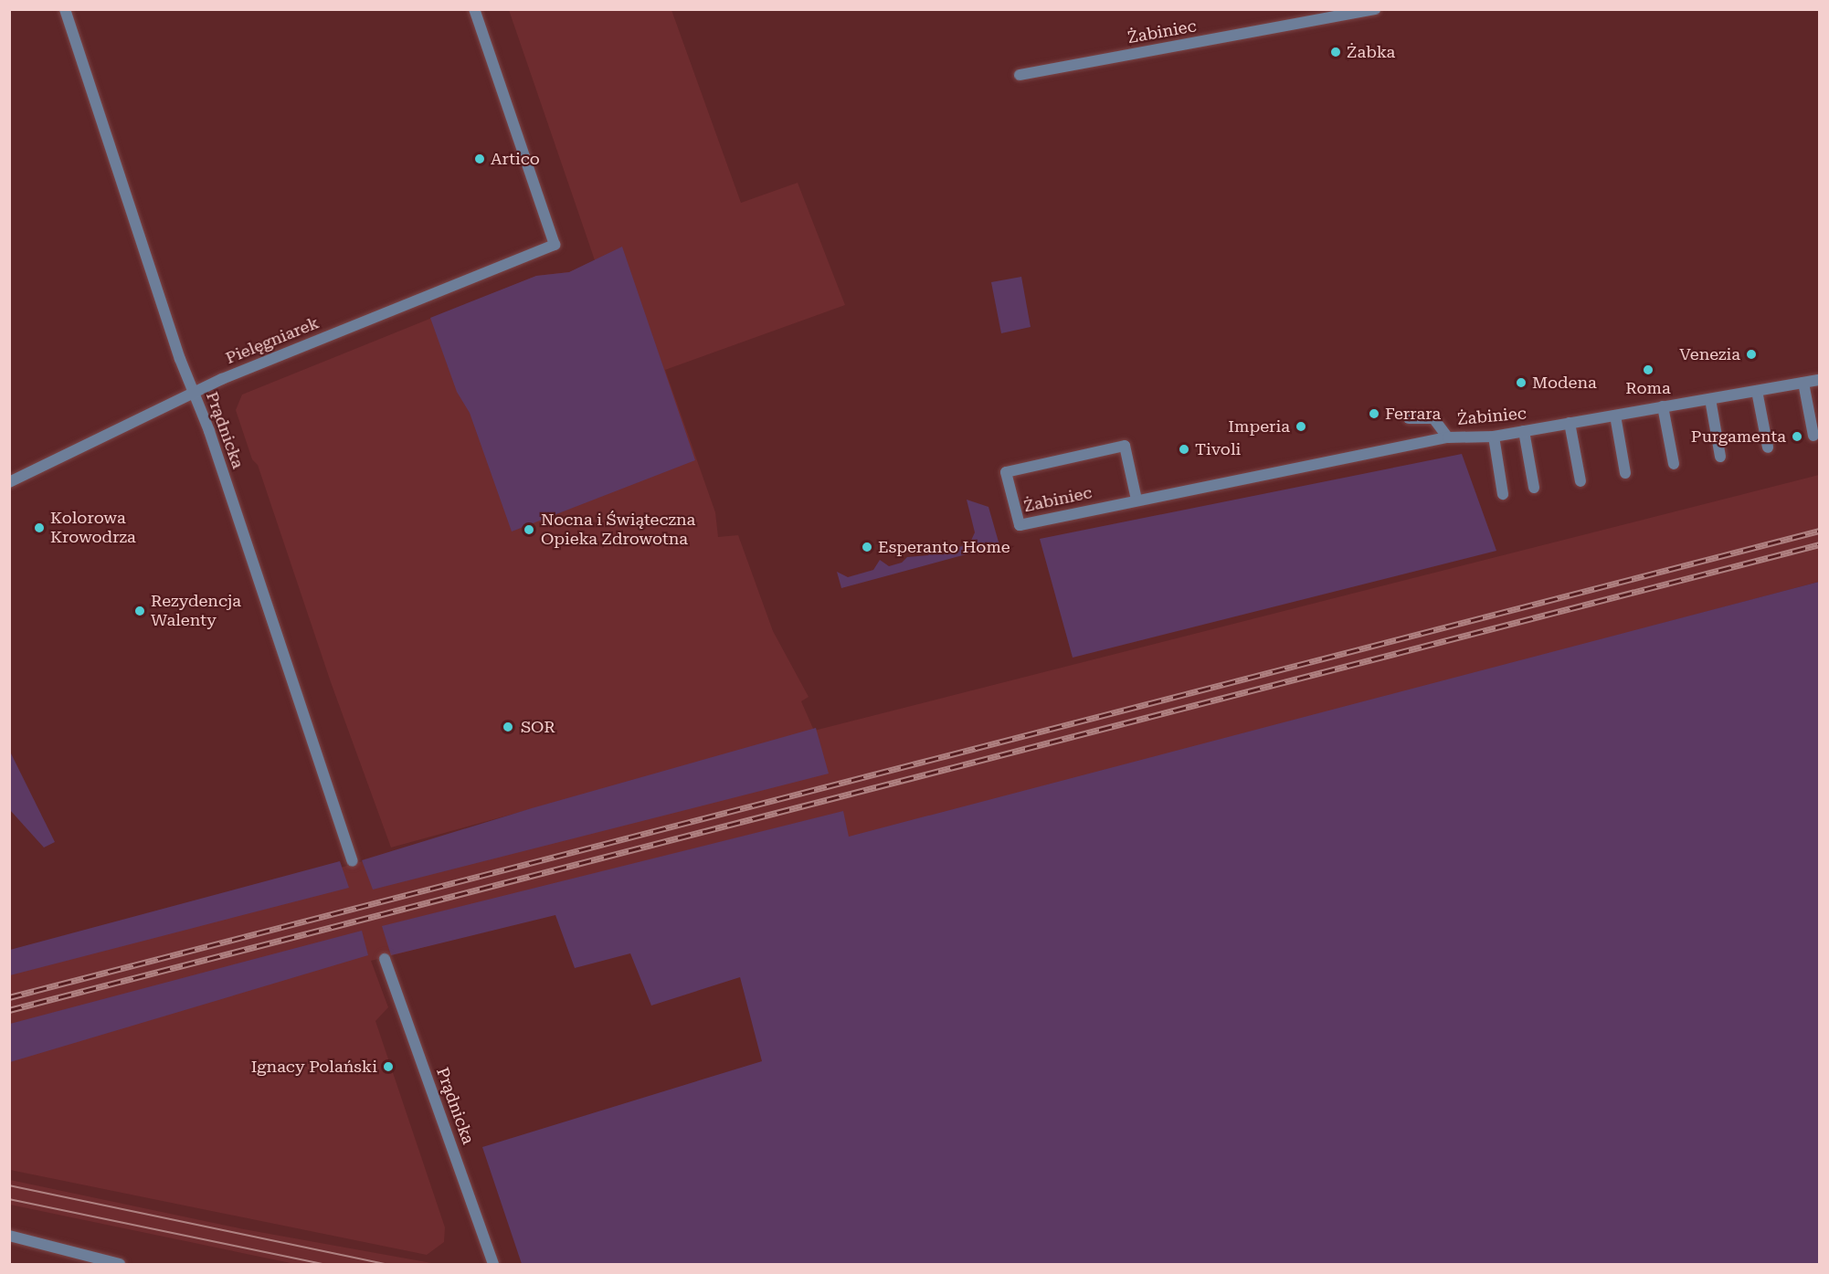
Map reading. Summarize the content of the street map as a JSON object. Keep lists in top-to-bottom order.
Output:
{
  "streets": {
    "street": ["Żabiniec", "Pielęgniarek", "Prądnicka"]
  },
  "crossings": [
    ["Pielęgniarek", "Prądnicka"]
  ],
  "places": [
    "Żabka",
    "Artico",
    "Venezia",
    "Roma",
    "Modena",
    "Ferrara",
    "Imperia",
    "Purgamenta",
    "Tivoli",
    "Kolorowa Krowodrza",
    "Nocna i Świąteczna Opieka Zdrowotna",
    "Esperanto Home",
    "Rezydencja Walenty",
    "SOR",
    "Ignacy Polański"
  ]
}
